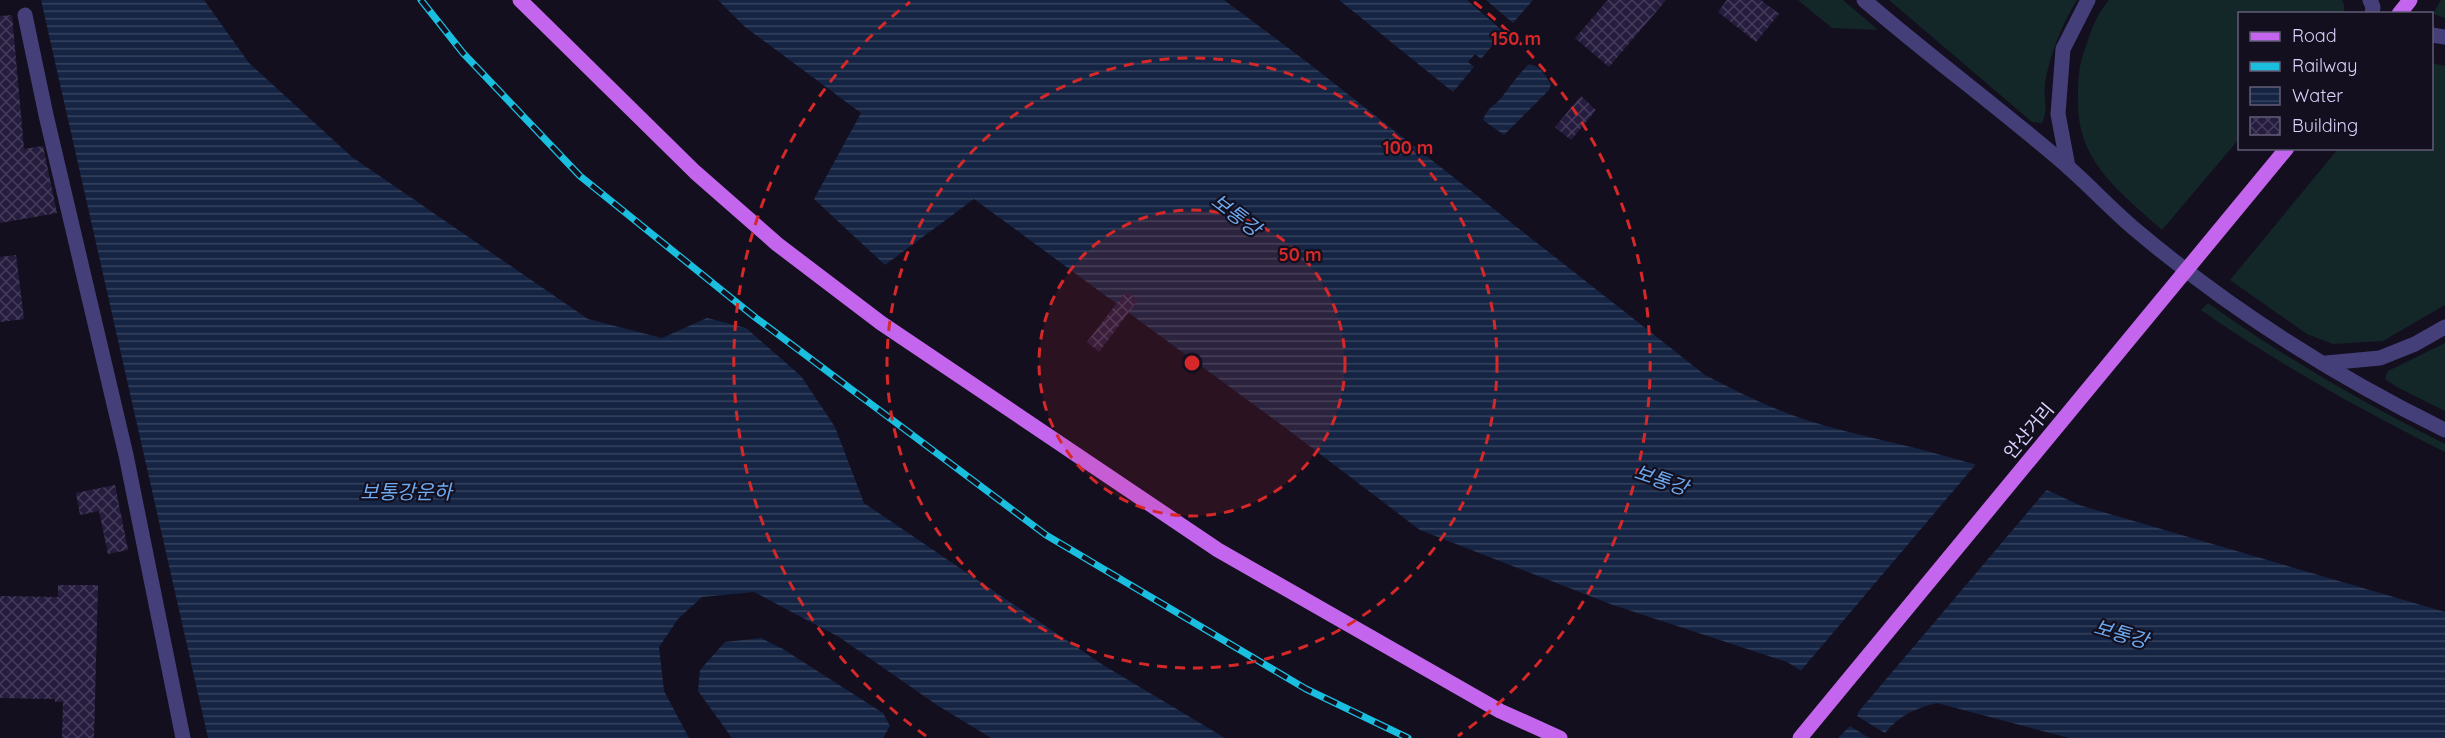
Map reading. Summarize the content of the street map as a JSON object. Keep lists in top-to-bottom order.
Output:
{
  "streets": {
    "main road": ["안산거리"]
  },
  "water": ["보통강", "보통강운하"],
  "legend": [
    "Road",
    "Railway",
    "Water",
    "Building"
  ],
  "rings": ["150 m", "100 m", "50 m"]
}
